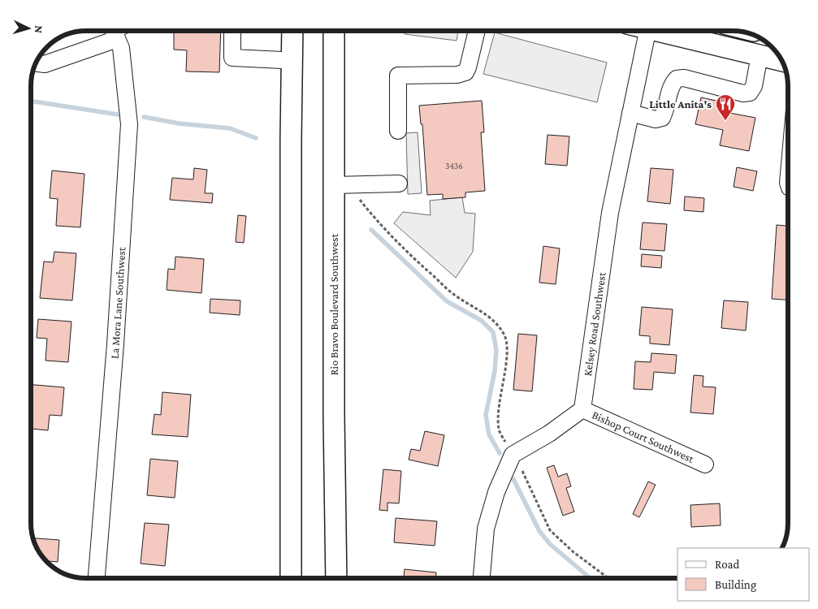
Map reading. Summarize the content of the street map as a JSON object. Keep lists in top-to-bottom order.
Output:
{
  "streets": {
    "main road": ["Rio Bravo Boulevard Southwest"],
    "street": ["La Mora Lane Southwest", "Kelsey Road Southwest", "Bishop Court Southwest"]
  },
  "crossings": [
    ["Kelsey Road Southwest", "Bishop Court Southwest"]
  ],
  "places": {
    "restaurant": ["Little Anita's"]
  },
  "house_numbers": ["3436"],
  "legend": ["Road", "Building"],
  "north": "right"
}
